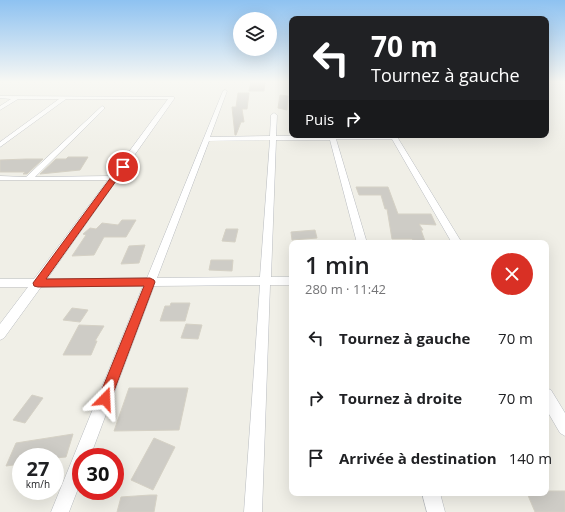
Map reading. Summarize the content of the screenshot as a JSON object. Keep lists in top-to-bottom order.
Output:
{
  "page": {
    "turn": ["70 m", "Tournez à gauche"],
    "then": "Puis",
    "heading": ["1 min", "280 m · 11:42"],
    "list": [
      {
        "name": "Tournez à gauche",
        "value": "70 m"
      },
      {
        "name": "Tournez à droite",
        "value": "70 m"
      },
      {
        "name": "Arrivée à destination",
        "value": "140 m"
      }
    ],
    "speed": "27 km/h",
    "limit": "30"
  }
}
